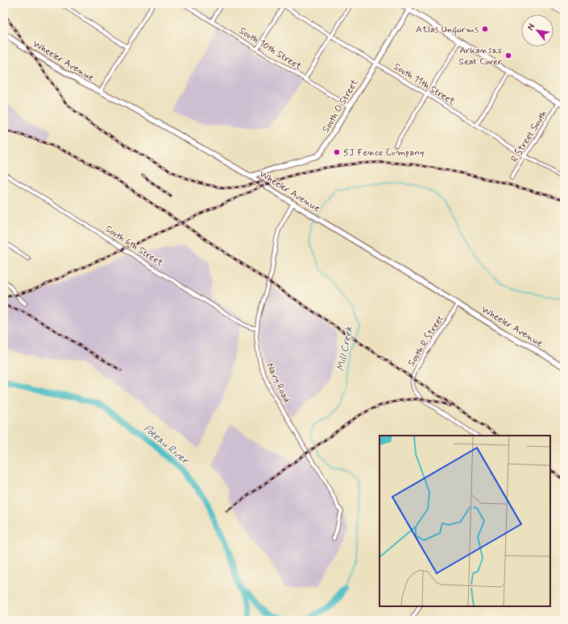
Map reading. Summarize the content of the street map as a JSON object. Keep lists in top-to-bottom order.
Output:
{
  "streets": {
    "main road": ["Wheeler Avenue", "South O Street"],
    "street": [
      "South 10th Street",
      "South 11th Street",
      "R Street South",
      "South 6th Street",
      "South R Street",
      "Navy Road"
    ]
  },
  "crossings": [
    ["South 10th Street", "South O Street"],
    ["Wheeler Avenue", "South O Street"],
    ["Wheeler Avenue", "South R Street"],
    ["Wheeler Avenue", "Navy Road"],
    ["South 11th Street", "South O Street"],
    ["South 11th Street", "R Street South"],
    ["South 6th Street", "Navy Road"]
  ],
  "water": ["Mill Creek", "Poteau River"],
  "places": ["Atlas Uniforms", "Arkansas Seat Cover", "5J Fence Company"],
  "north": "top left"
}
